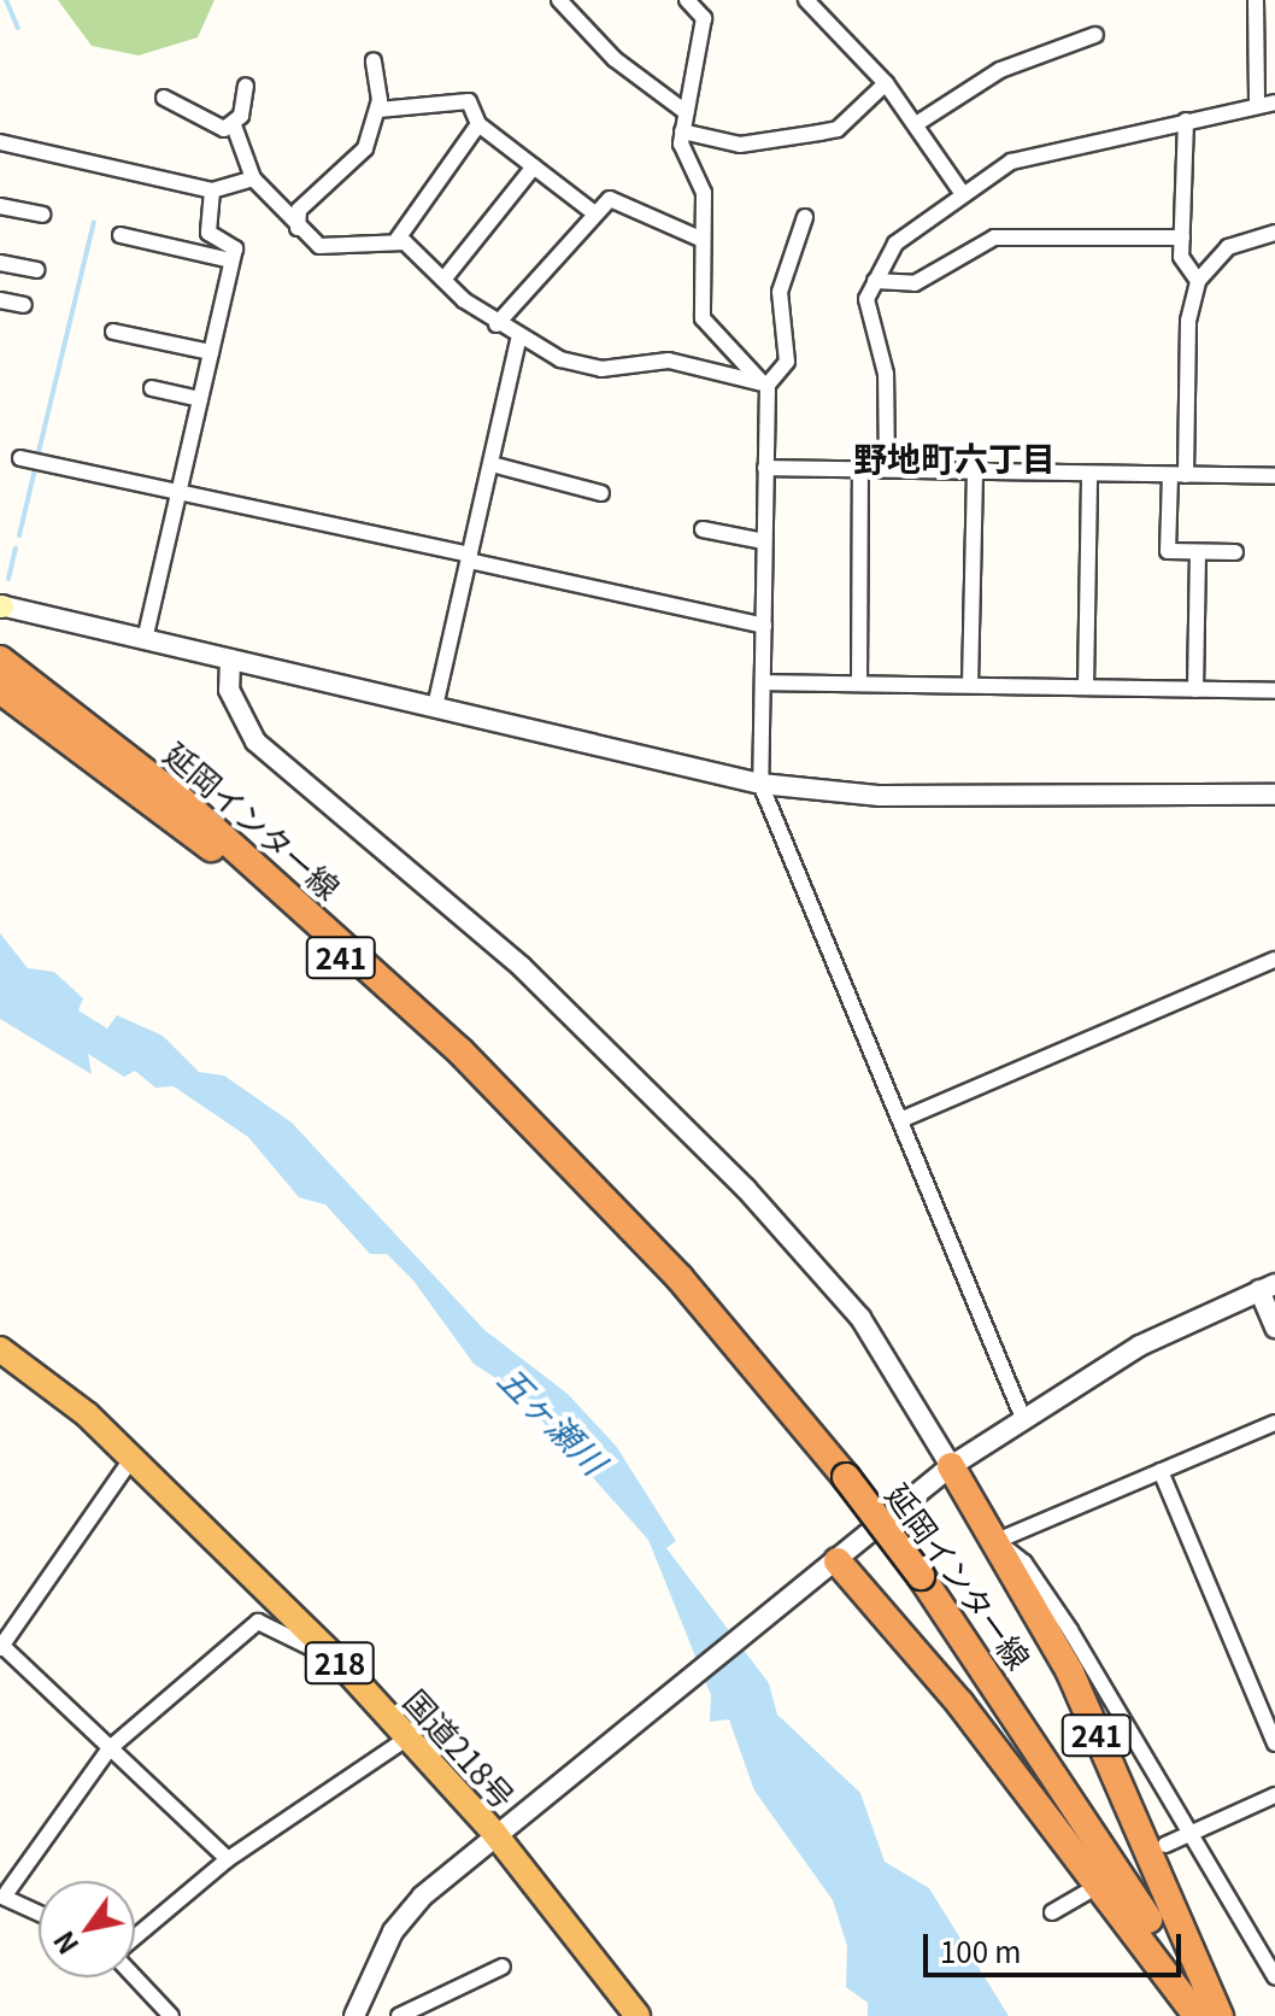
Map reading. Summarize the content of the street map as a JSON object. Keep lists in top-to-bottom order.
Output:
{
  "streets": {
    "highway": [
      "延岡インター線",
      "241",
      "218",
      "国道218号"
    ]
  },
  "districts": ["野地町六丁目"],
  "water": ["五ヶ瀬川"],
  "scale_bar": "100 m",
  "north": "bottom left"
}
